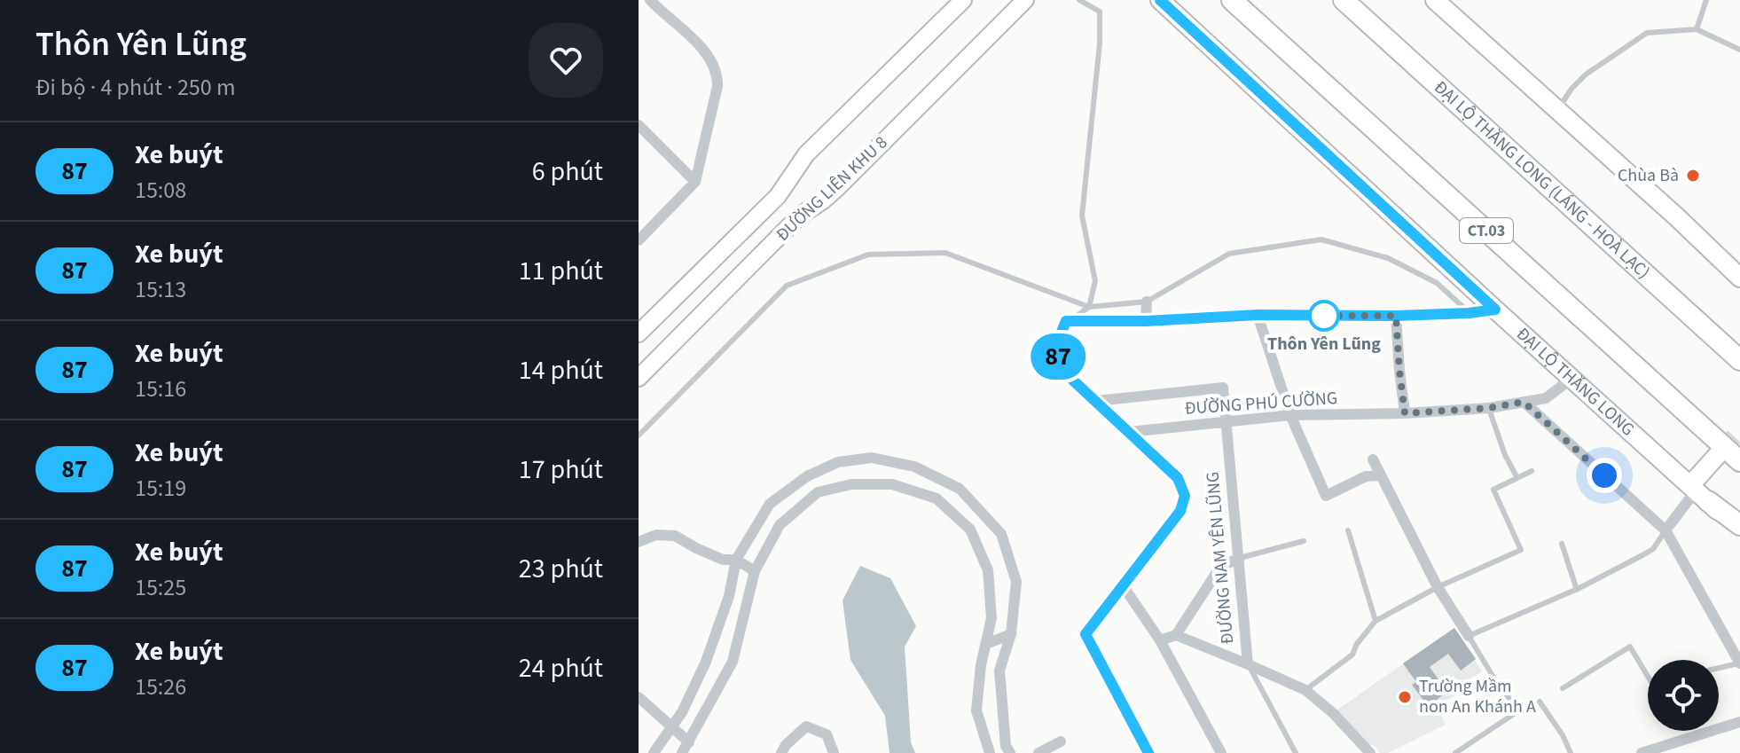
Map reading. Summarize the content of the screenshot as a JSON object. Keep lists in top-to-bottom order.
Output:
{
  "streets": {
    "highway": ["ĐẠI LỘ THĂNG LONG (LÁNG - HOÀ LẠC)", "CT.03"],
    "main road": ["ĐẠI LỘ THĂNG LONG"],
    "street": ["ĐƯỜNG LIÊN KHU 8", "ĐƯỜNG PHÚ CƯỜNG", "ĐƯỜNG NAM YÊN LŨNG"]
  },
  "crossings": [
    ["ĐẠI LỘ THĂNG LONG", "ĐƯỜNG PHÚ CƯỜNG"],
    ["ĐƯỜNG PHÚ CƯỜNG", "ĐƯỜNG NAM YÊN LŨNG"]
  ],
  "places": ["Chùa Bà", "Thôn Yên Lũng", "Trường Mầm non An Khánh A"],
  "lines": ["bus line 87"],
  "page": {
    "heading": ["Thôn Yên Lũng", "Đi bộ · 4 phút · 250 m"],
    "on_map": "87",
    "list": [
      {
        "mark": "87",
        "name": "Xe buýt",
        "note": "15:08",
        "value": "6 phút"
      },
      {
        "mark": "87",
        "name": "Xe buýt",
        "note": "15:13",
        "value": "11 phút"
      },
      {
        "mark": "87",
        "name": "Xe buýt",
        "note": "15:16",
        "value": "14 phút"
      },
      {
        "mark": "87",
        "name": "Xe buýt",
        "note": "15:19",
        "value": "17 phút"
      },
      {
        "mark": "87",
        "name": "Xe buýt",
        "note": "15:25",
        "value": "23 phút"
      },
      {
        "mark": "87",
        "name": "Xe buýt",
        "note": "15:26",
        "value": "24 phút"
      }
    ]
  }
}
